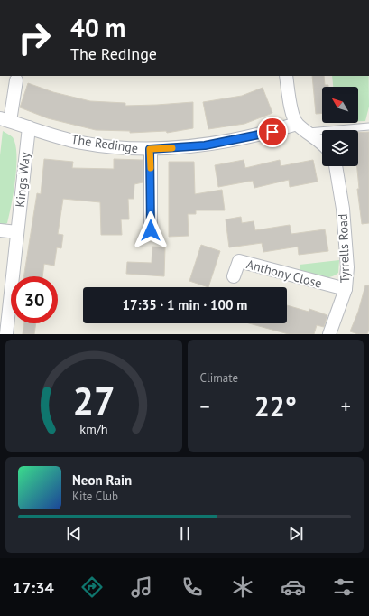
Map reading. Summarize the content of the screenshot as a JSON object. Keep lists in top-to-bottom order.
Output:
{
  "streets": {
    "street": [
      "The Redinge",
      "Kings Way",
      "Tyrrells Road",
      "Anthony Close"
    ]
  },
  "crossings": [
    ["The Redinge", "Kings Way"],
    ["Tyrrells Road", "Anthony Close"]
  ],
  "north": "top left",
  "page": {
    "turn": ["40 m", "The Redinge"],
    "limit": "30",
    "trip": "17:35 · 1 min · 100 m",
    "tile": "Climate",
    "heat": ["−", "22°", "+"],
    "song": ["Neon Rain", "Kite Club"],
    "tabs": "17:34",
    "gauge": ["27", "km/h"]
  }
}
